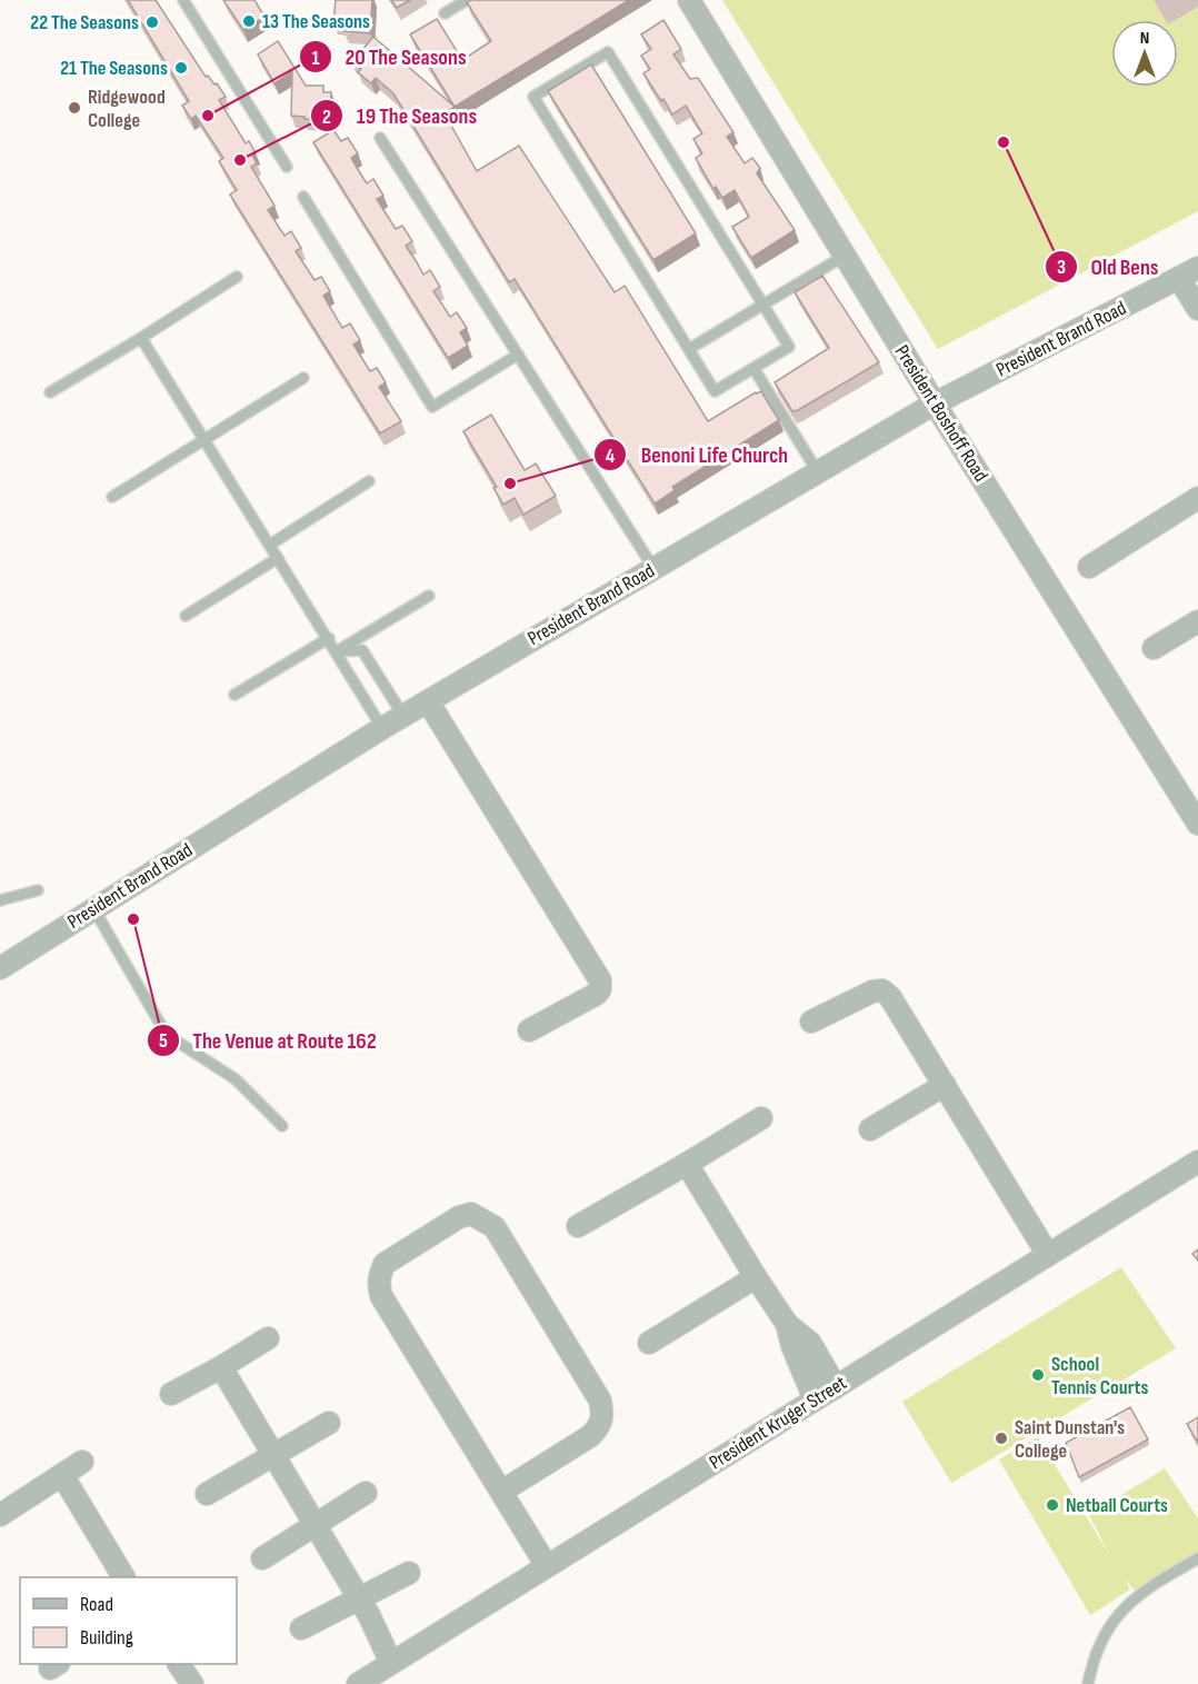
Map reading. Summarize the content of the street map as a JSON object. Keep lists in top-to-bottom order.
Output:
{
  "streets": {
    "street": ["President Brand Road", "President Boshoff Road", "President Kruger Street"]
  },
  "crossings": [
    ["President Brand Road", "President Boshoff Road"]
  ],
  "places": [
    "13 The Seasons",
    "22 The Seasons",
    "21 The Seasons",
    "Ridgewood College",
    "20 The Seasons",
    "Old Bens",
    "19 The Seasons",
    "Benoni Life Church",
    "The Venue at Route 162",
    "School Tennis Courts",
    "Saint Dunstan's College",
    "Netball Courts"
  ],
  "legend": ["Road", "Building"],
  "north": "top"
}
